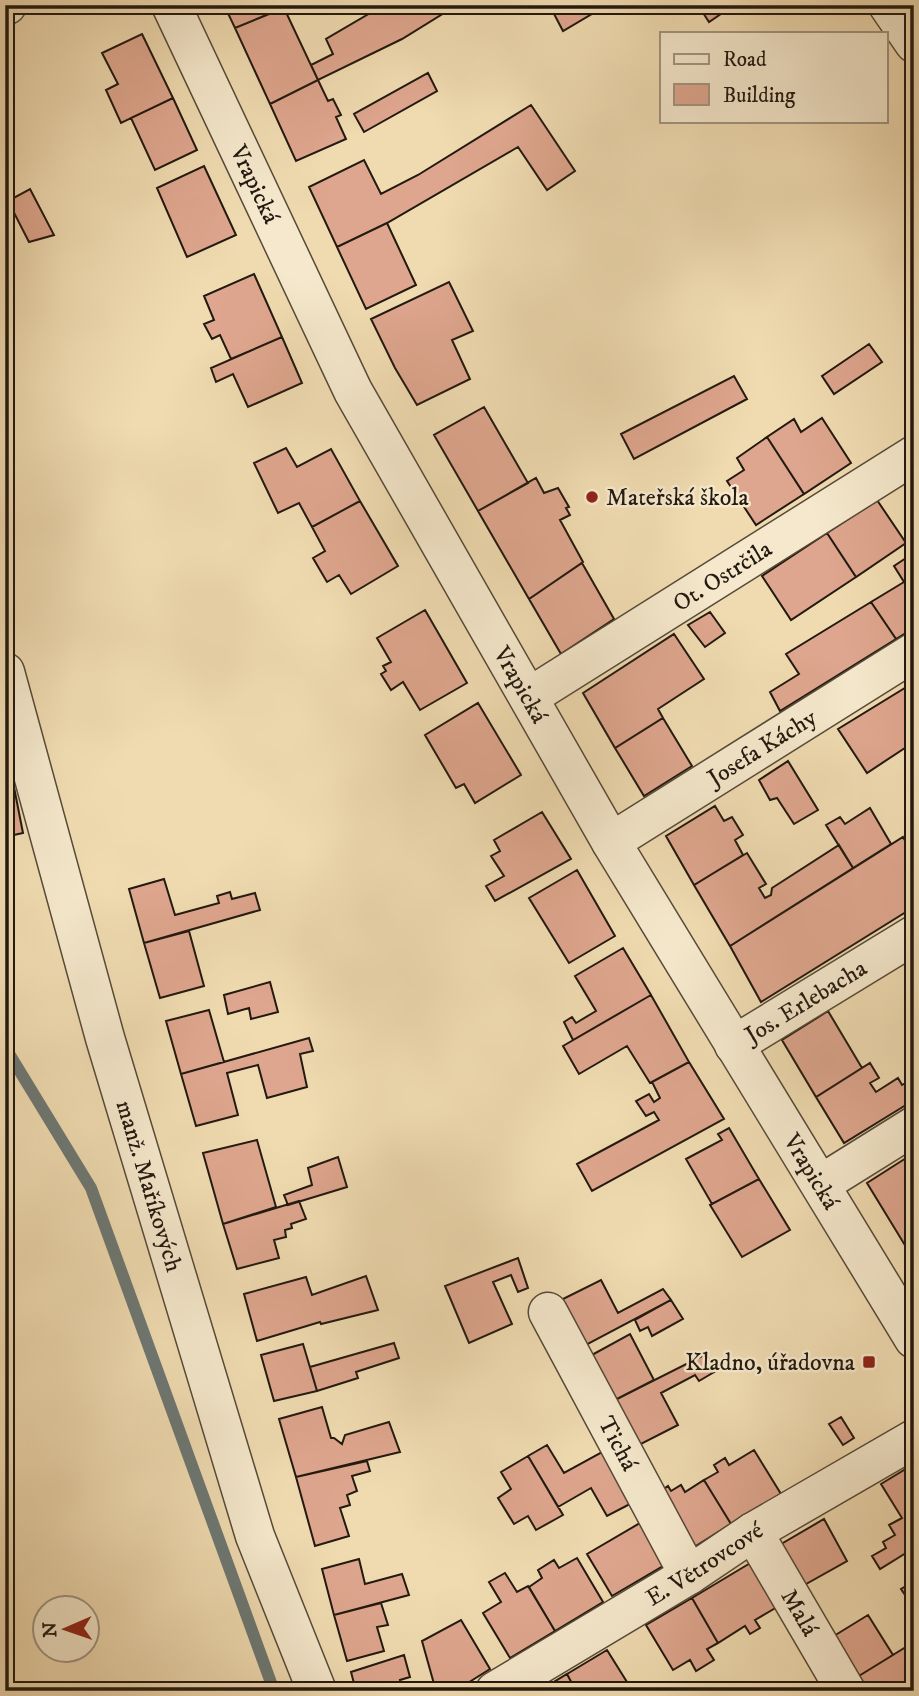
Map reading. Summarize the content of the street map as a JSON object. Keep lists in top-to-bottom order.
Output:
{
  "streets": {
    "street": [
      "Vrapická",
      "Ot. Ostrčila",
      "Josefa Káchy",
      "Jos. Erlebacha",
      "manž. Maříkových",
      "Tichá",
      "E. Větrovcové",
      "Malá"
    ]
  },
  "crossings": [
    ["Vrapická", "Ot. Ostrčila"],
    ["Vrapická", "Josefa Káchy"],
    ["Vrapická", "Jos. Erlebacha"],
    ["Tichá", "E. Větrovcové"],
    ["E. Větrovcové", "Malá"]
  ],
  "places": {
    "other": ["Mateřská škola"],
    "transit": ["Kladno, úřadovna"]
  },
  "legend": ["Road", "Building"],
  "north": "left"
}
